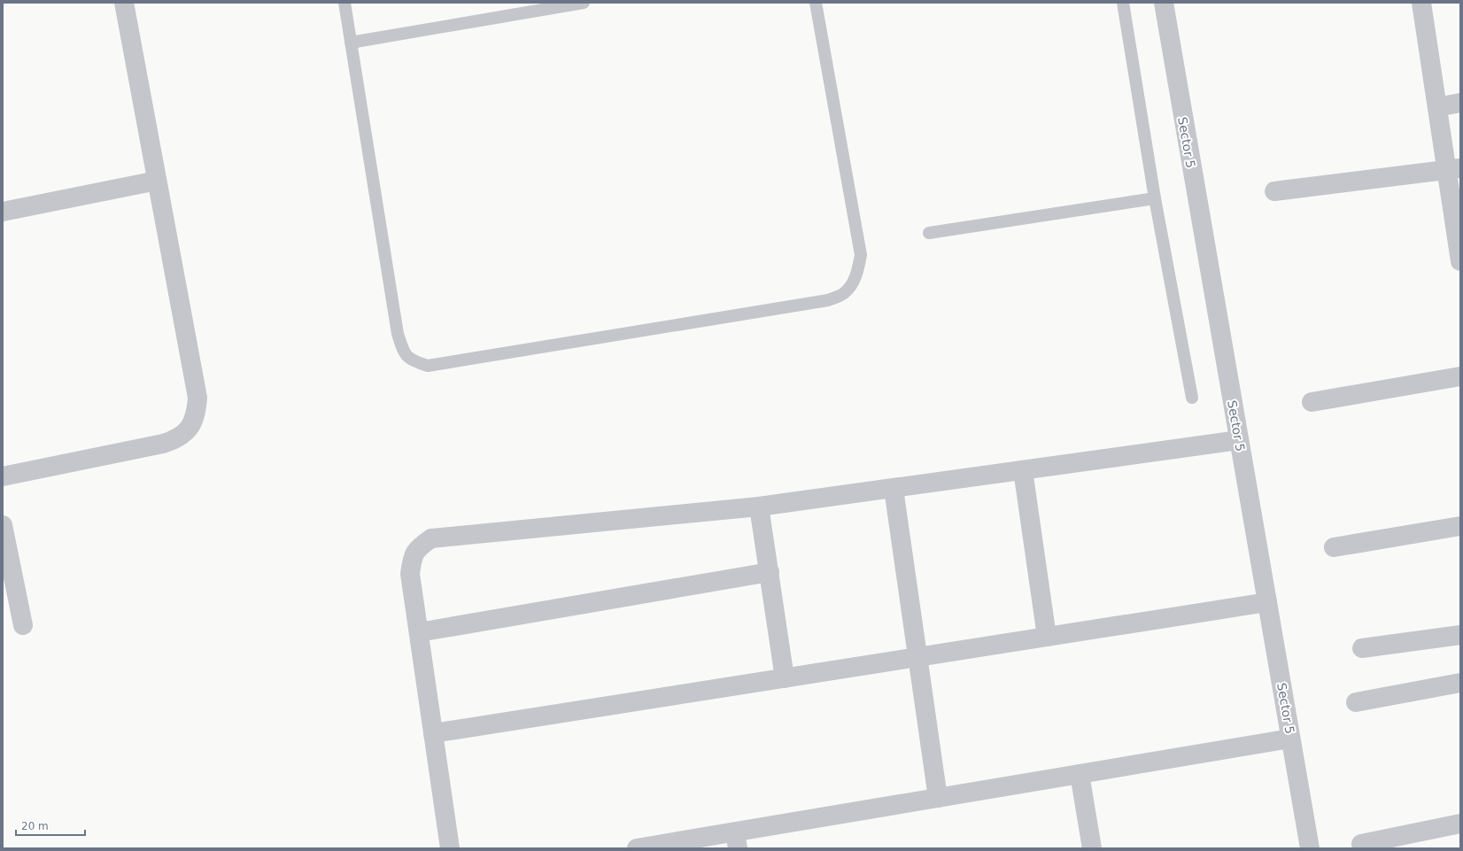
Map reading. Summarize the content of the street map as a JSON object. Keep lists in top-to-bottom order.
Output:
{
  "streets": {
    "street": ["Sector 5"]
  },
  "scale_bar": "20 m"
}
